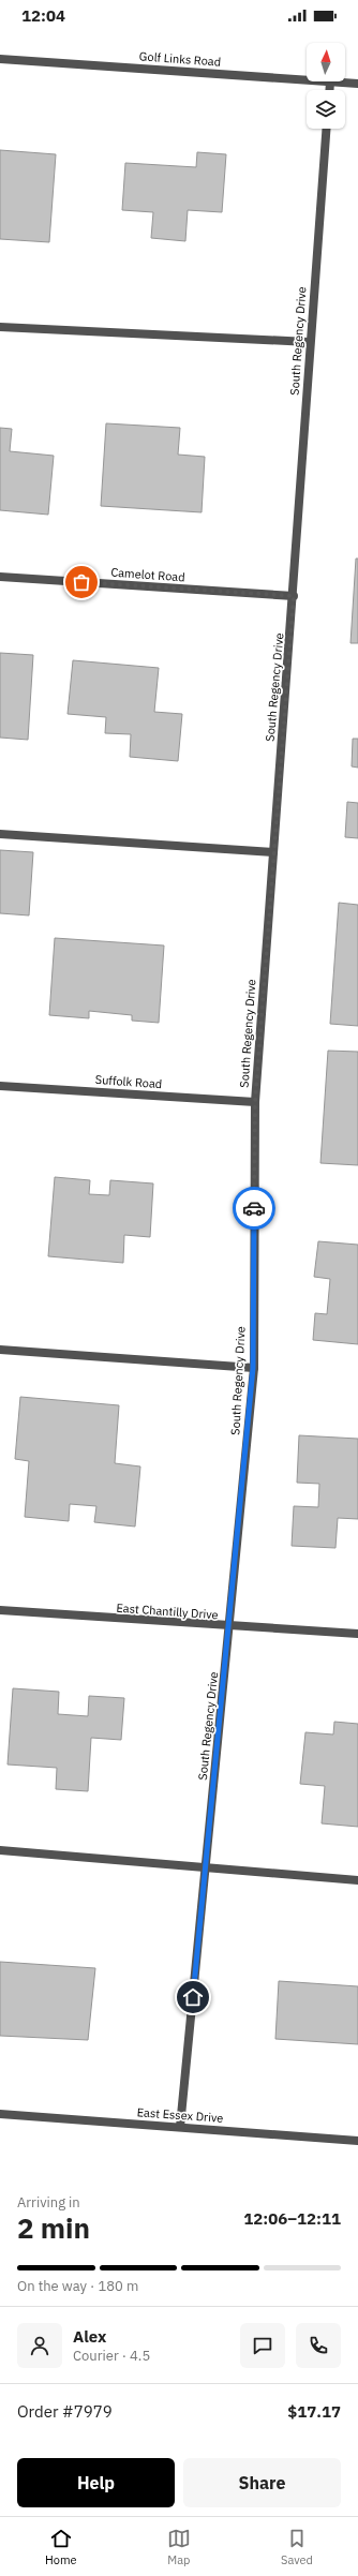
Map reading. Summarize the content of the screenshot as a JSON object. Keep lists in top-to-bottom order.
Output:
{
  "streets": {
    "street": [
      "Golf Links Road",
      "South Regency Drive",
      "Camelot Road",
      "Suffolk Road",
      "East Chantilly Drive",
      "East Essex Drive"
    ]
  },
  "crossings": [
    ["South Regency Drive", "Camelot Road"],
    ["South Regency Drive", "Suffolk Road"],
    ["South Regency Drive", "East Chantilly Drive"],
    ["South Regency Drive", "East Essex Drive"]
  ],
  "north": "top",
  "page": {
    "status": "12:04",
    "heading": ["2 min", "Arriving in", "12:06–12:11"],
    "panel": [
      "Alex",
      "Courier · 4.5",
      "Order #7979",
      "$17.17"
    ],
    "bar": "On the way · 180 m",
    "buttons": ["Help", "Share"],
    "tabs": ["Home", "Map", "Saved"]
  }
}
